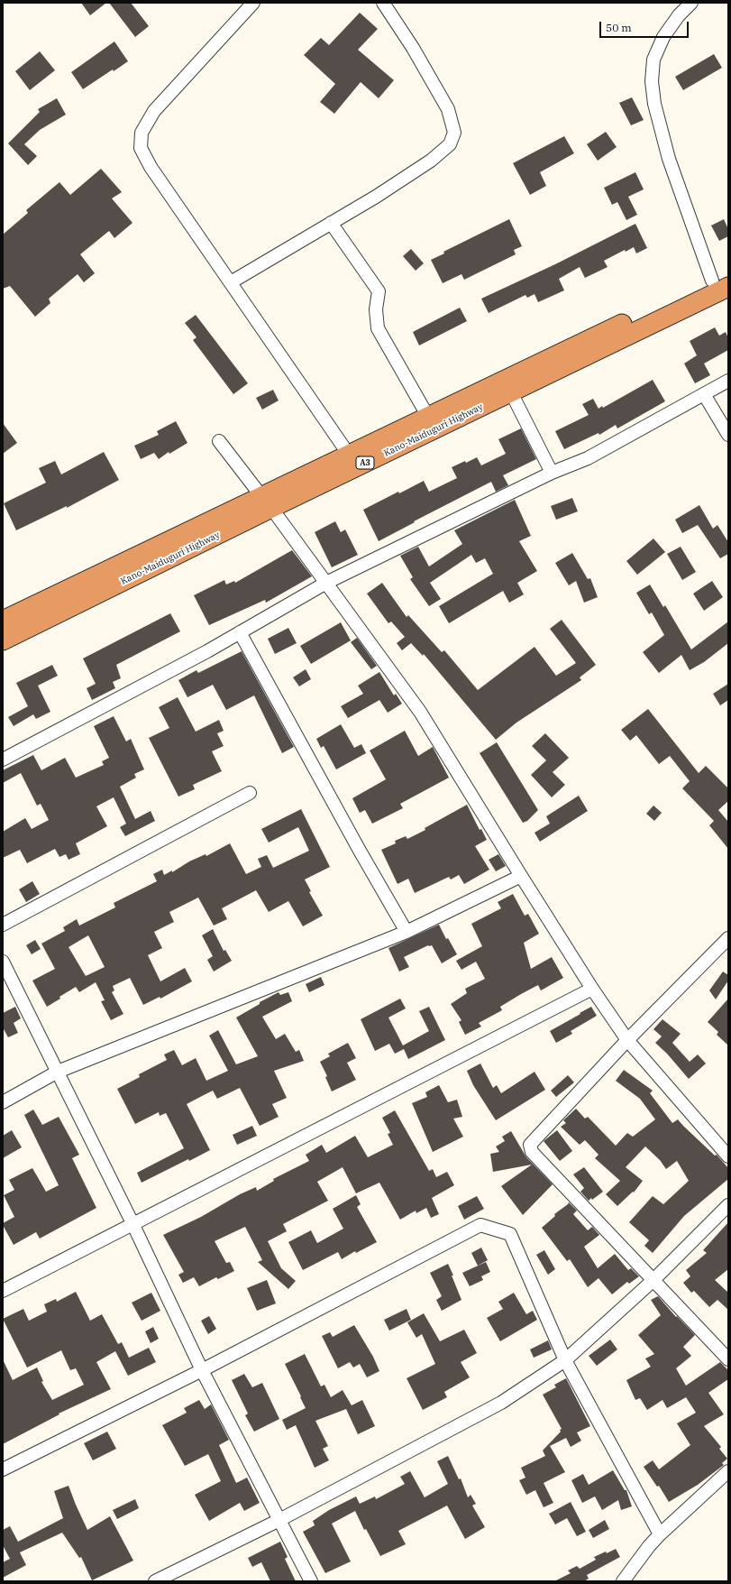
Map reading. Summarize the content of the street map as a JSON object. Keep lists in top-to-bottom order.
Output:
{
  "streets": {
    "highway": ["Kano-Maiduguri Highway", "A3"]
  },
  "scale_bar": "50 m"
}
